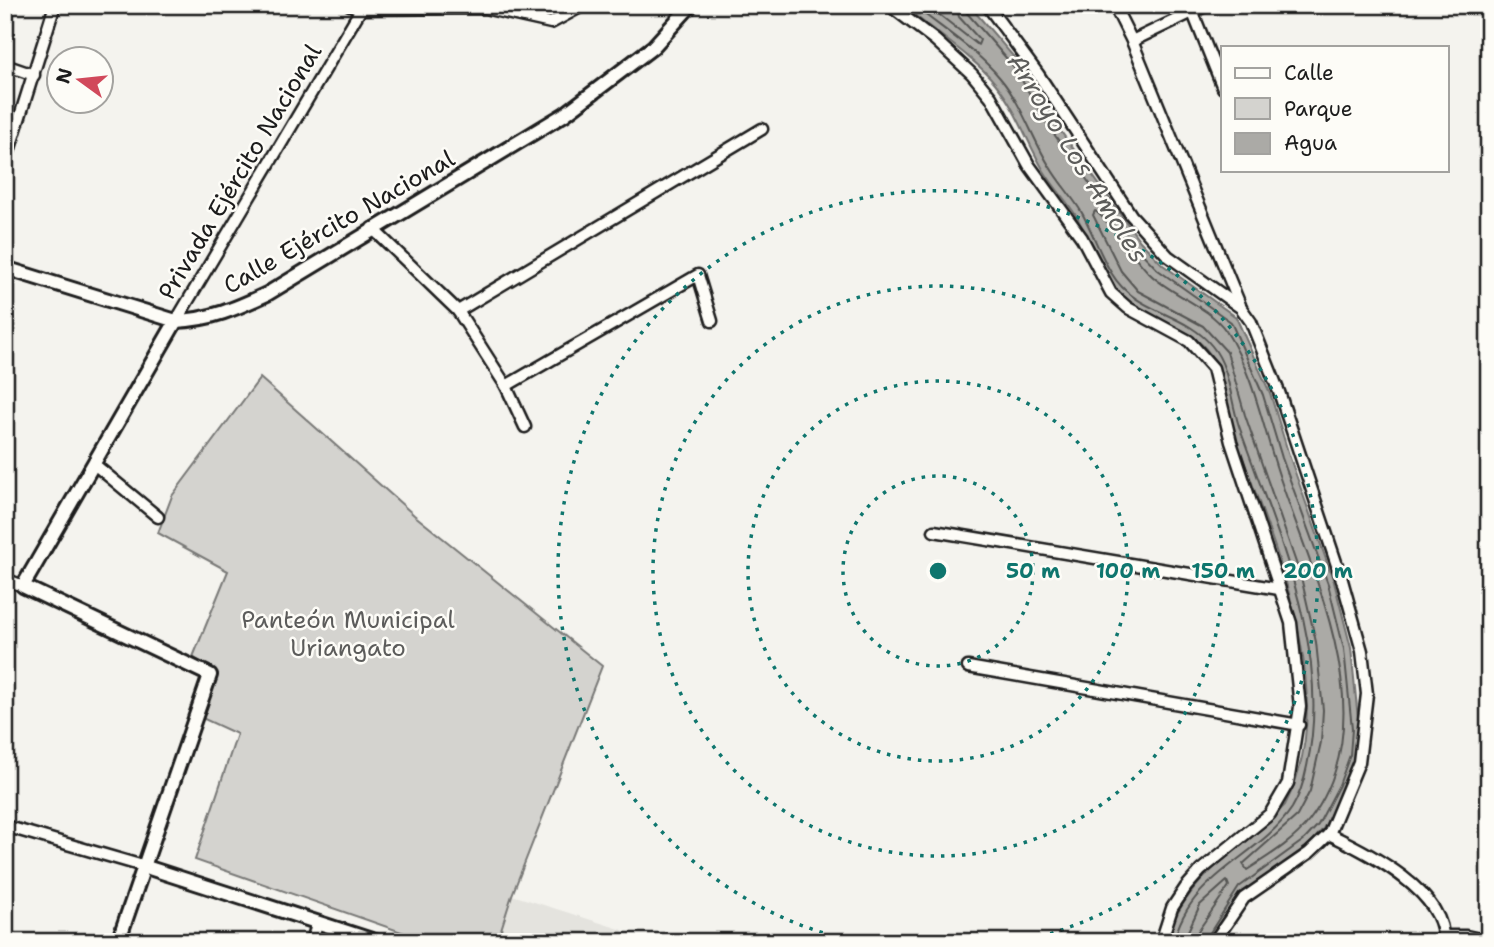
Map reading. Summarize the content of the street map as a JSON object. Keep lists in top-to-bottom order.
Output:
{
  "streets": {
    "street": ["Privada Ejército Nacional", "Calle Ejército Nacional"]
  },
  "crossings": [
    ["Privada Ejército Nacional", "Calle Ejército Nacional"]
  ],
  "water": ["Arroyo Los Amoles"],
  "parks": ["Panteón Municipal Uriangato"],
  "legend": ["Calle", "Parque", "Agua"],
  "north": "left",
  "rings": [
    "50 m",
    "100 m",
    "150 m",
    "200 m"
  ]
}
